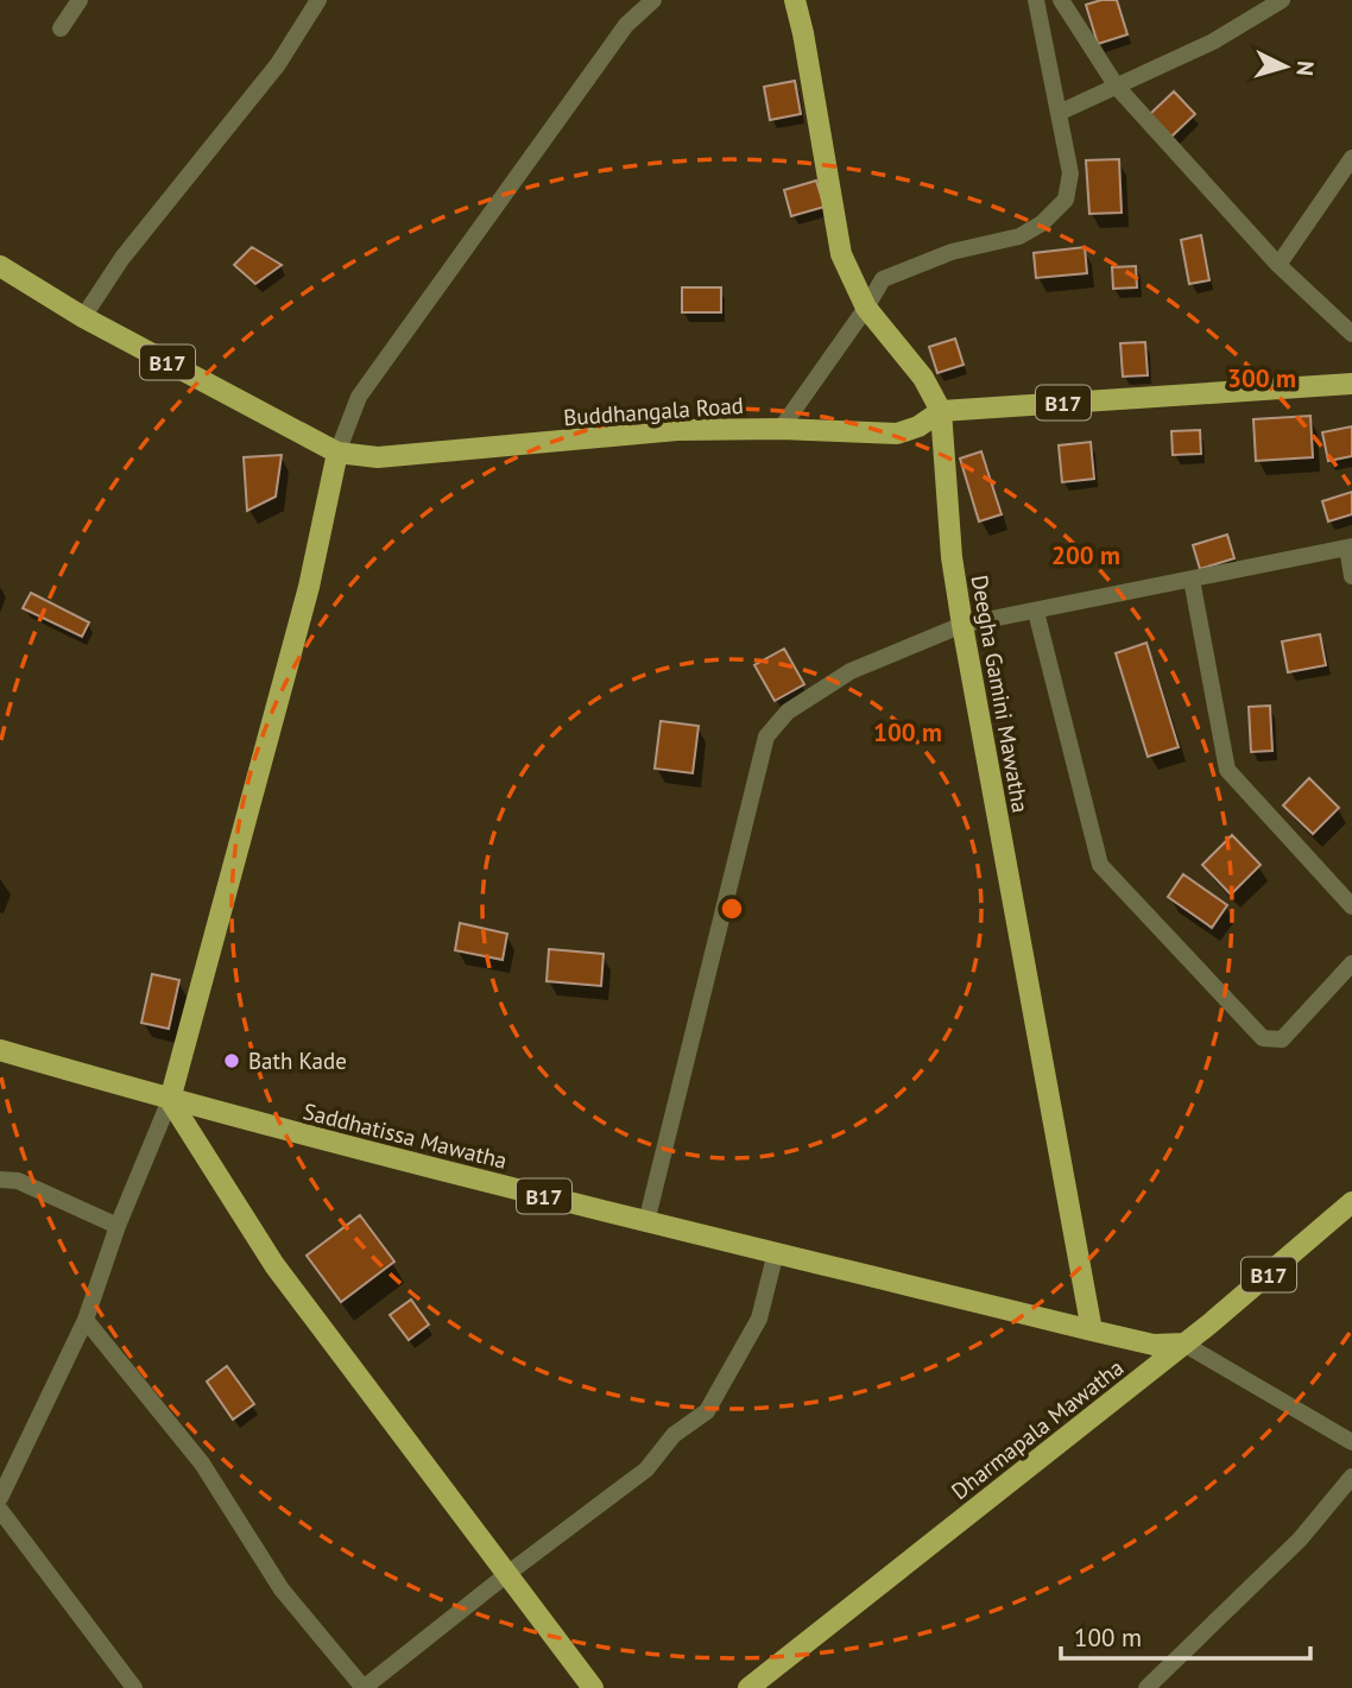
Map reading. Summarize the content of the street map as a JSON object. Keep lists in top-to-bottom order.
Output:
{
  "streets": {
    "main road": [
      "B17",
      "Buddhangala Road",
      "Deegha Gamini Mawatha",
      "Saddhatissa Mawatha",
      "Dharmapala Mawatha"
    ]
  },
  "crossings": [
    ["B17", "Deegha Gamini Mawatha"],
    ["B17", "Saddhatissa Mawatha"],
    ["B17", "Dharmapala Mawatha"],
    ["Buddhangala Road", "Deegha Gamini Mawatha"],
    ["Deegha Gamini Mawatha", "Saddhatissa Mawatha"]
  ],
  "places": ["Bath Kade"],
  "scale_bar": "100 m",
  "north": "right",
  "rings": ["300 m", "200 m", "100 m"]
}
